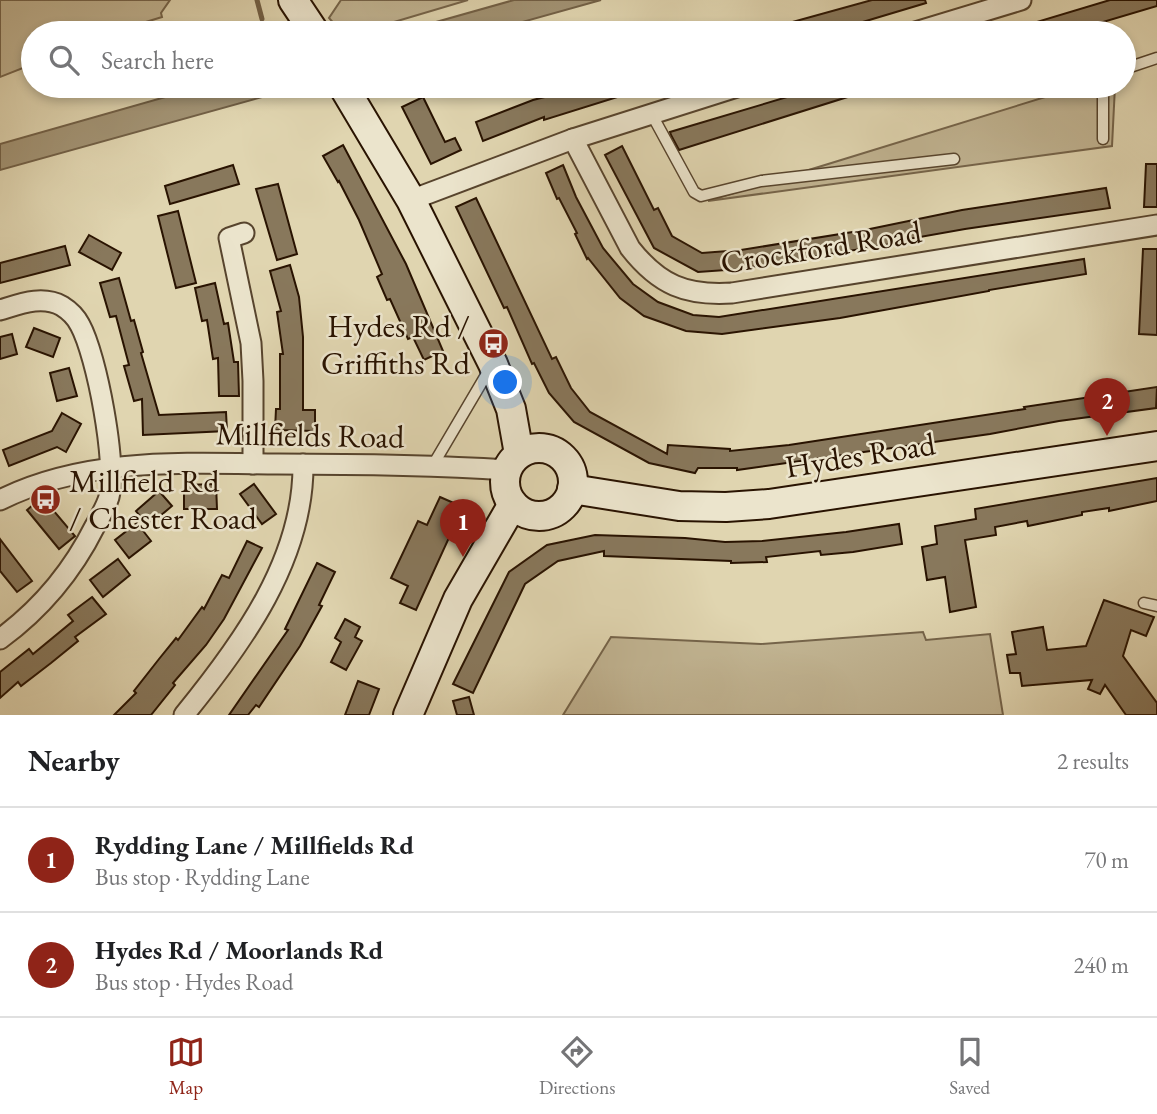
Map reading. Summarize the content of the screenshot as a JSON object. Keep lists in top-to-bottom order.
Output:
{
  "streets": {
    "street": ["Crockford Road", "Millfields Road", "Hydes Road"]
  },
  "crossings": [
    ["Millfields Road", "Hydes Road"]
  ],
  "places": {
    "bus stop": ["Hydes Rd / Griffiths Rd", "Millfield Rd / Chester Road"]
  },
  "page": {
    "search": "Search here",
    "pins": ["2", "1"],
    "heading": ["Nearby", "2 results"],
    "list": [
      {
        "mark": "1",
        "name": "Rydding Lane / Millfields Rd",
        "note": "Bus stop · Rydding Lane",
        "value": "70 m"
      },
      {
        "mark": "2",
        "name": "Hydes Rd / Moorlands Rd",
        "note": "Bus stop · Hydes Road",
        "value": "240 m"
      }
    ],
    "nav": ["Map", "Directions", "Saved"]
  }
}
